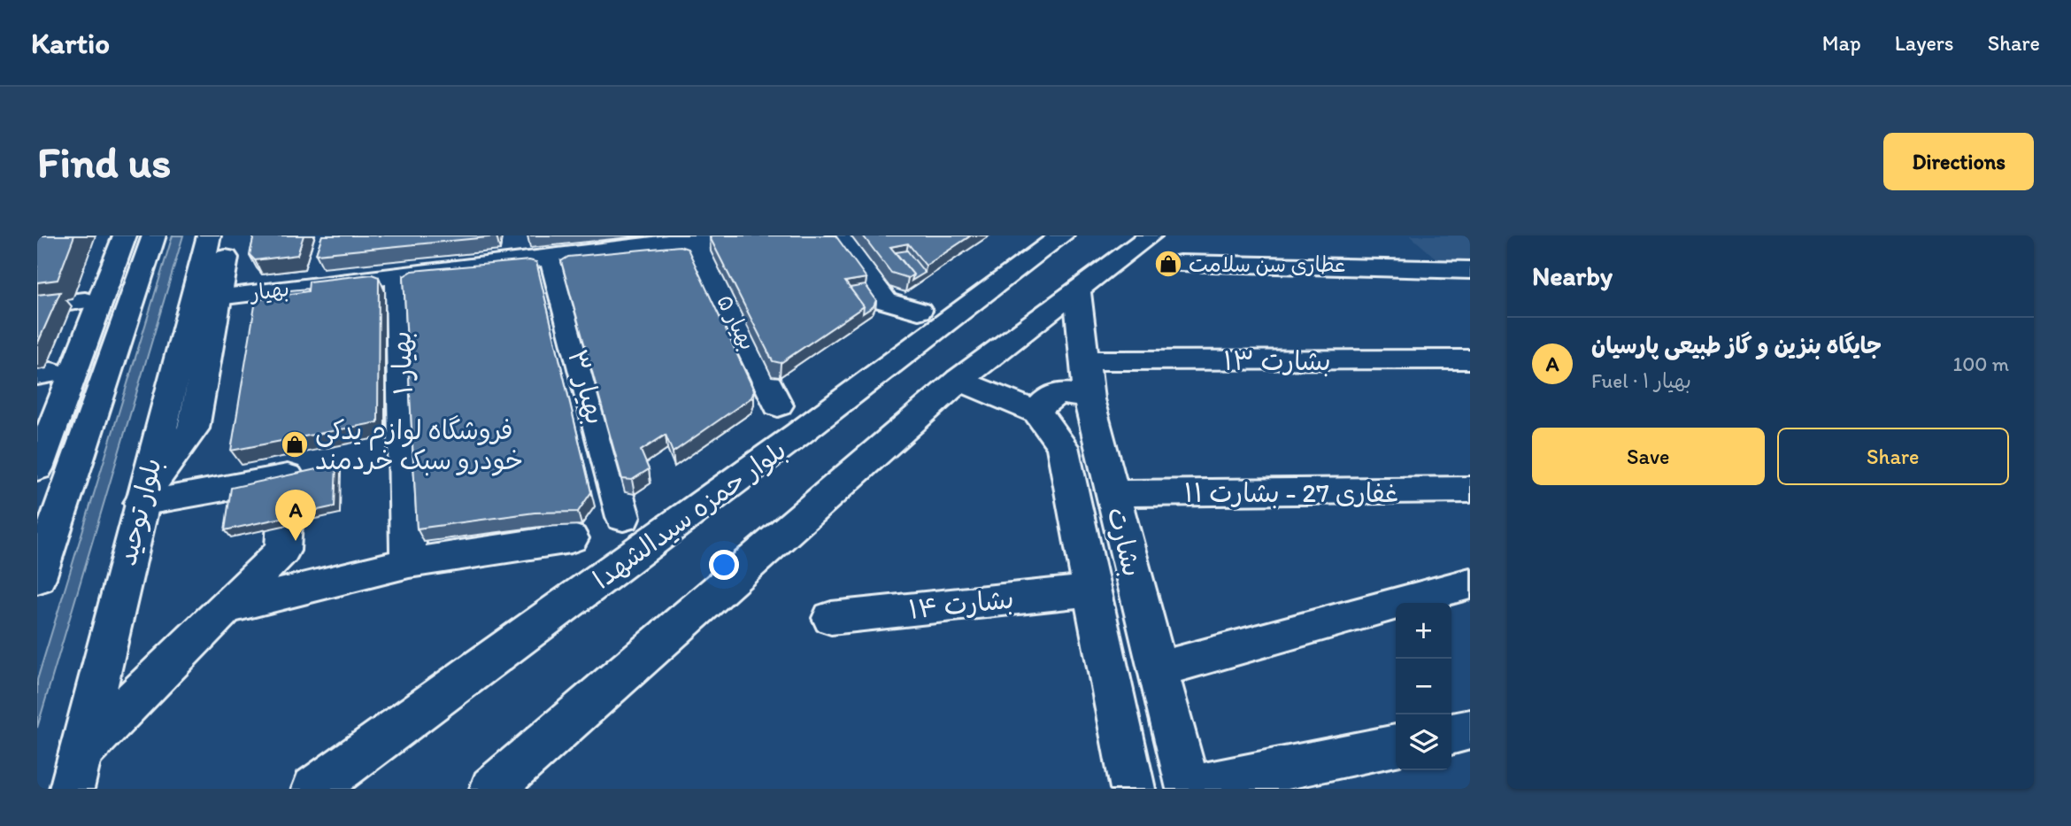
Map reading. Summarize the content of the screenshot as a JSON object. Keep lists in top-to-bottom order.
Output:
{
  "streets": {
    "street": [
      "بهیار",
      "بهیار ۵",
      "بشارت ۱۳",
      "بهیار ۱",
      "بهیار ۳",
      "غفاری 27 - بشارت ۱۱",
      "بلوار توحید",
      "بلوار حمزه سیدالشهدا",
      "بشارت",
      "بشارت ۱۴"
    ]
  },
  "crossings": [
    ["بهیار", "بهیار ۵"],
    ["بهیار", "بهیار ۱"],
    ["بهیار", "بهیار ۳"],
    ["بشارت ۱۳", "بشارت"],
    ["غفاری 27 - بشارت ۱۱", "بشارت"],
    ["بشارت", "بشارت ۱۴"]
  ],
  "places": {
    "shop": ["عطاری سن سلامت", "فروشگاه لوازم یدکی خودرو سبک خردمند"]
  },
  "page": {
    "header": "Kartio",
    "nav": ["Map", "Layers", "Share"],
    "buttons": [
      "Directions",
      ["Save", "Share"]
    ],
    "title": "Find us",
    "heading": "Nearby",
    "list": [
      {
        "mark": "A",
        "name": "جایگاه بنزین و گاز طبیعی پارسیان",
        "note": "Fuel · بهیار ۱",
        "value": "100 m"
      }
    ],
    "pins": "A",
    "map_buttons": ["+", "−"]
  }
}
